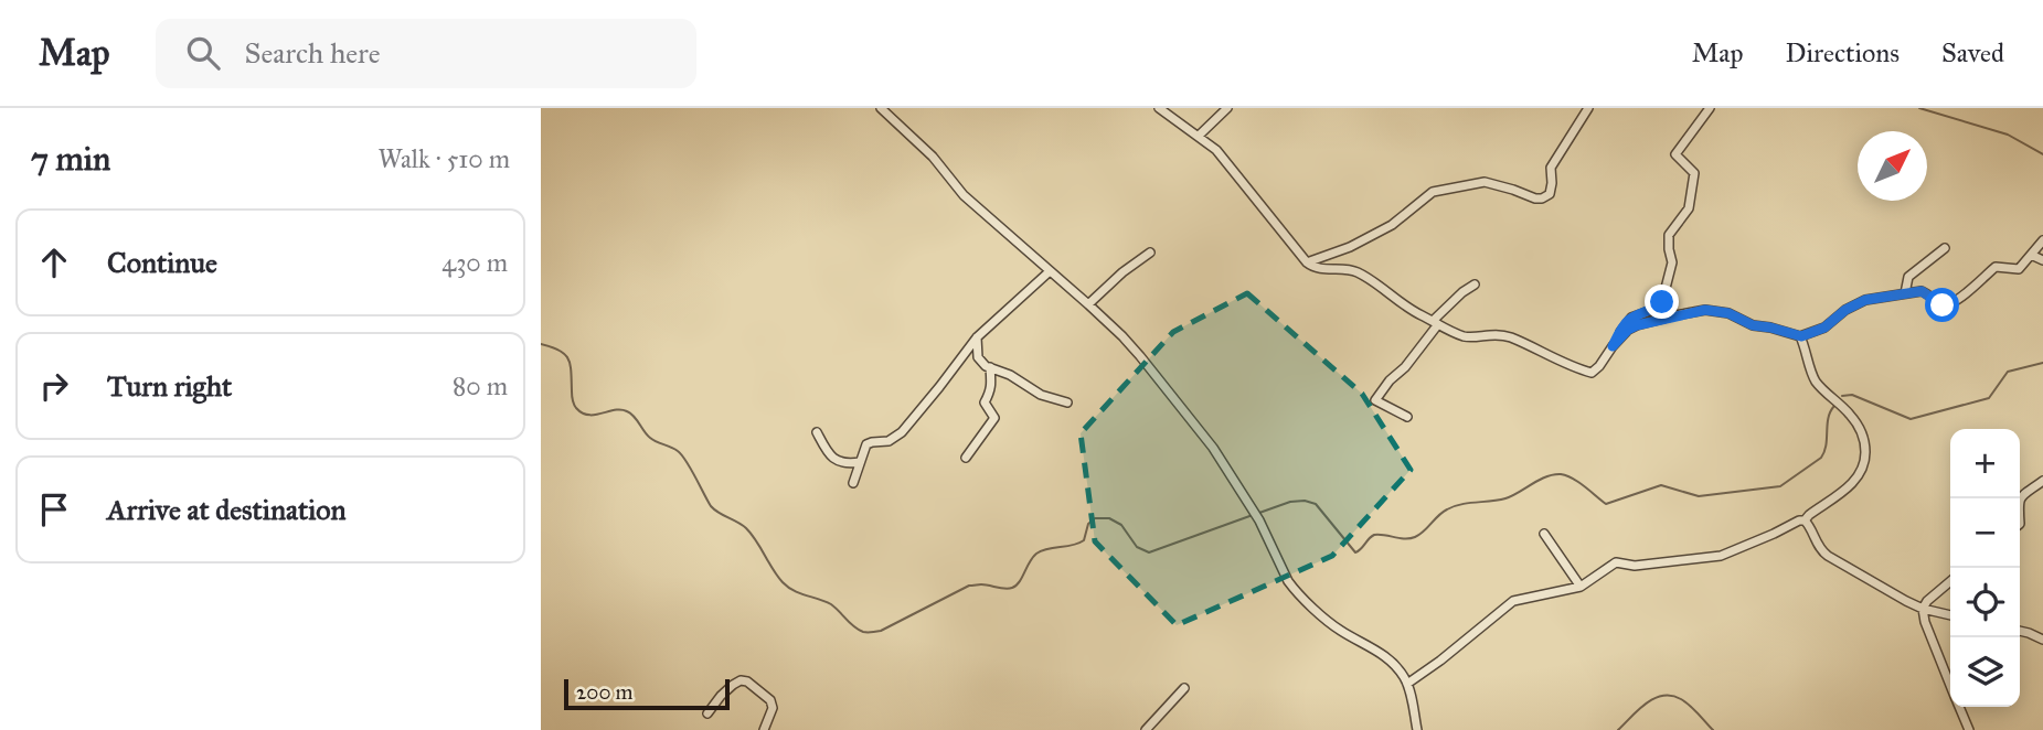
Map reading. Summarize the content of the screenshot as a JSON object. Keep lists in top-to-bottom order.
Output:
{
  "scale_bar": "200 m",
  "north": "top right",
  "page": {
    "header": "Map",
    "search": "Search here",
    "nav": ["Map", "Directions", "Saved"],
    "heading": ["7 min", "Walk · 510 m"],
    "list": [
      ["Continue", "430 m"],
      ["Turn right", "80 m"],
      "Arrive at destination"
    ],
    "map_buttons": ["+", "−"],
    "scale": "200 m"
  }
}
